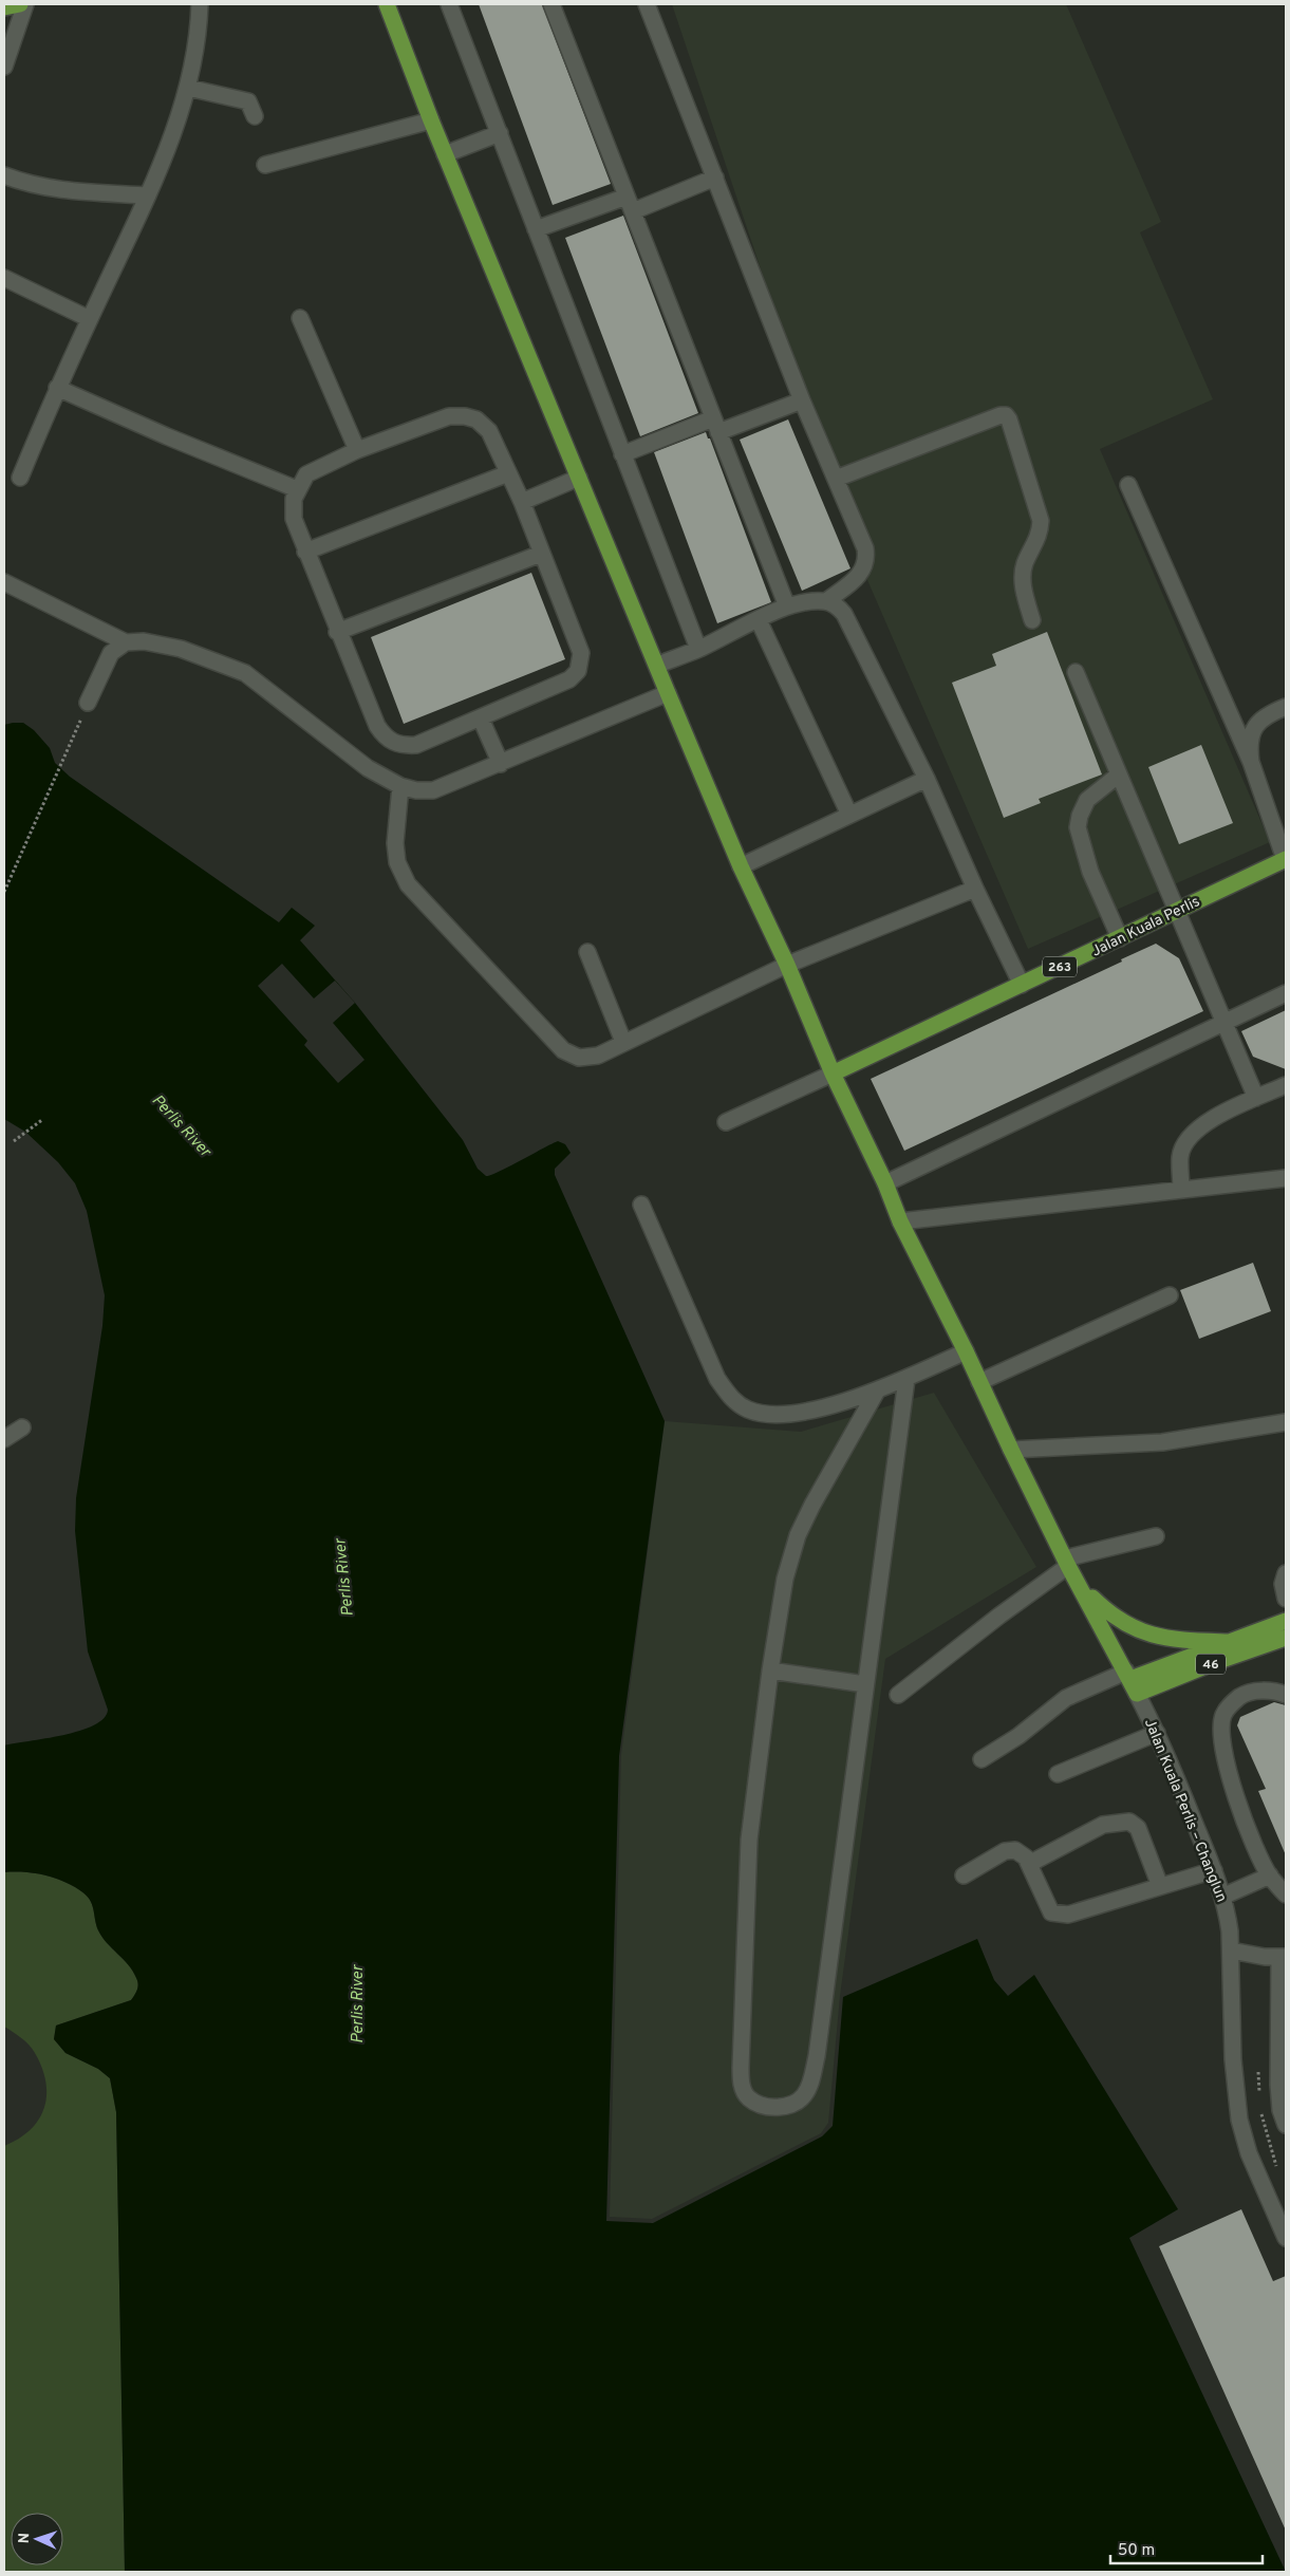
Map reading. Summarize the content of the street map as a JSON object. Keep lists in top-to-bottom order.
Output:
{
  "streets": {
    "main road": ["Jalan Kuala Perlis", "263", "46"],
    "street": ["Jalan Kuala Perlis – Changlun"]
  },
  "crossings": [
    ["46", "Jalan Kuala Perlis – Changlun"]
  ],
  "water": ["Perlis River"],
  "scale_bar": "50 m",
  "north": "left"
}
